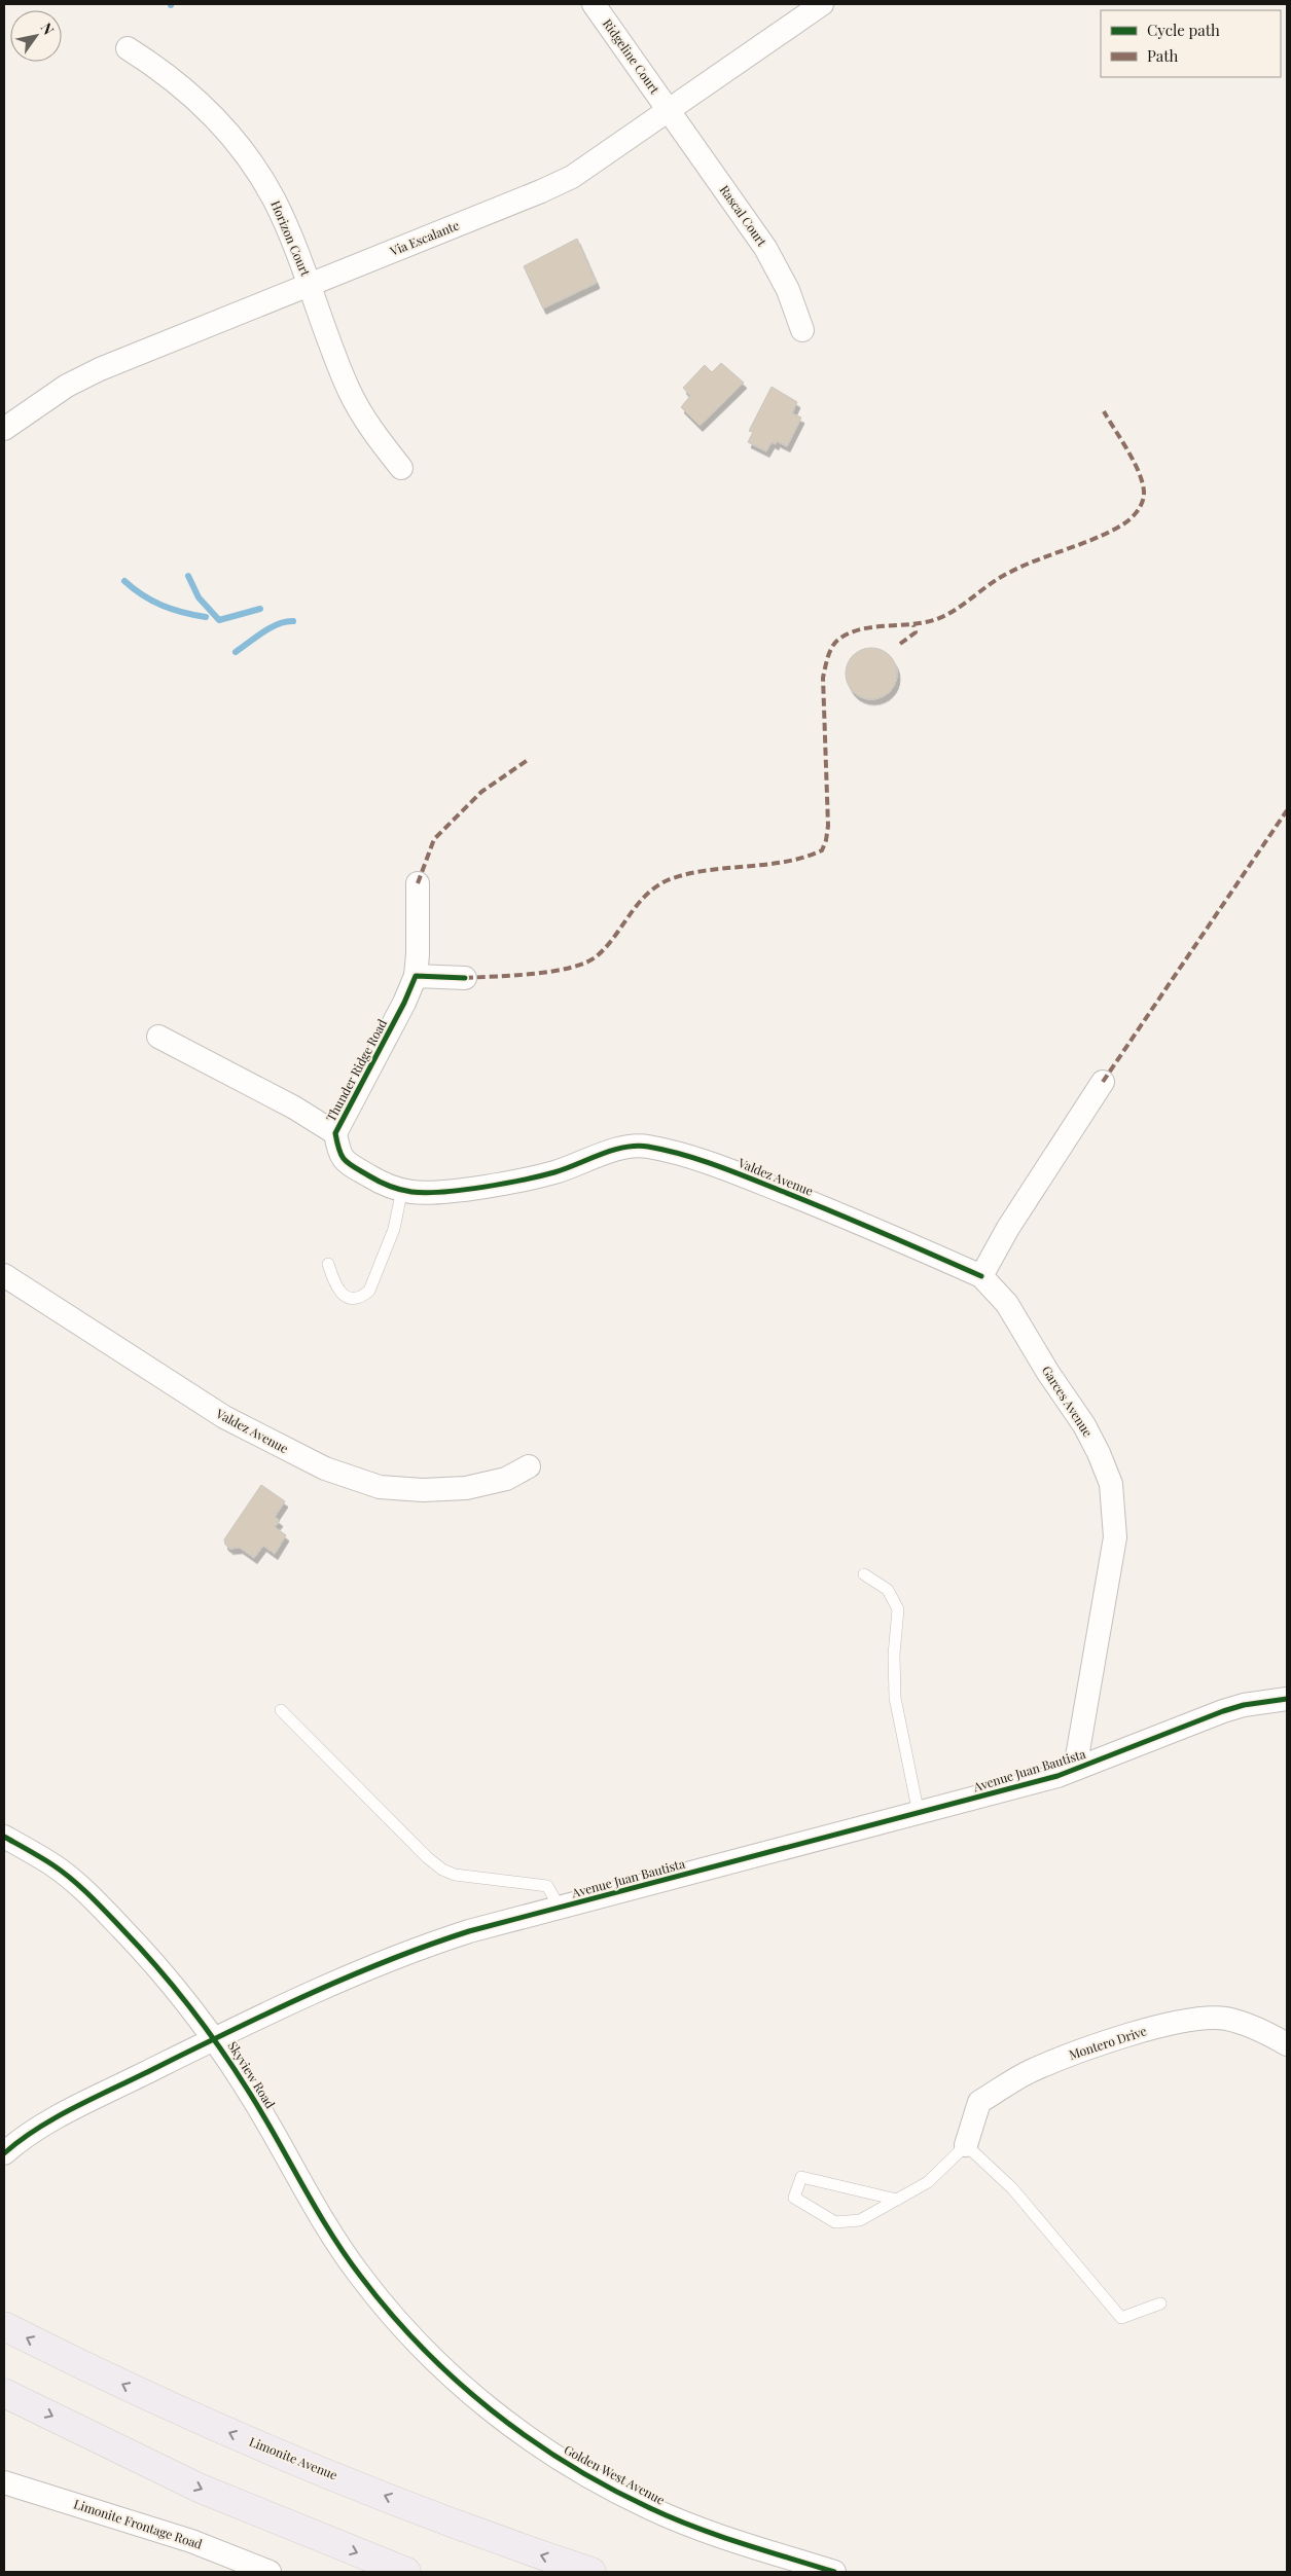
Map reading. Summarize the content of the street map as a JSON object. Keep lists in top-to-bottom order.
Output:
{
  "streets": {
    "main road": ["Limonite Avenue"],
    "street": [
      "Ridgeline Court",
      "Rascal Court",
      "Horizon Court",
      "Via Escalante",
      "Thunder Ridge Road",
      "Valdez Avenue",
      "Garces Avenue",
      "Avenue Juan Bautista",
      "Montero Drive",
      "Skyview Road",
      "Golden West Avenue",
      "Limonite Frontage Road"
    ]
  },
  "crossings": [
    ["Ridgeline Court", "Rascal Court"],
    ["Ridgeline Court", "Via Escalante"],
    ["Rascal Court", "Via Escalante"],
    ["Horizon Court", "Via Escalante"],
    ["Thunder Ridge Road", "Valdez Avenue"],
    ["Valdez Avenue", "Garces Avenue"],
    ["Garces Avenue", "Avenue Juan Bautista"],
    ["Avenue Juan Bautista", "Skyview Road"],
    ["Skyview Road", "Golden West Avenue"]
  ],
  "legend": ["Cycle path", "Path"],
  "north": "top right"
}
